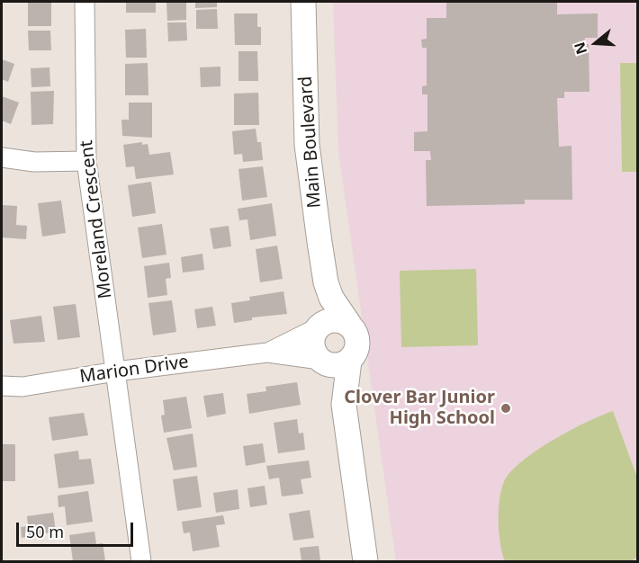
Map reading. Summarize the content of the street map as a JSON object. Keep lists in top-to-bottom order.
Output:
{
  "streets": {
    "street": ["Main Boulevard", "Moreland Crescent", "Marion Drive"]
  },
  "crossings": [
    ["Main Boulevard", "Marion Drive"],
    ["Moreland Crescent", "Marion Drive"]
  ],
  "places": ["Clover Bar Junior High School"],
  "scale_bar": "50 m",
  "north": "left"
}
